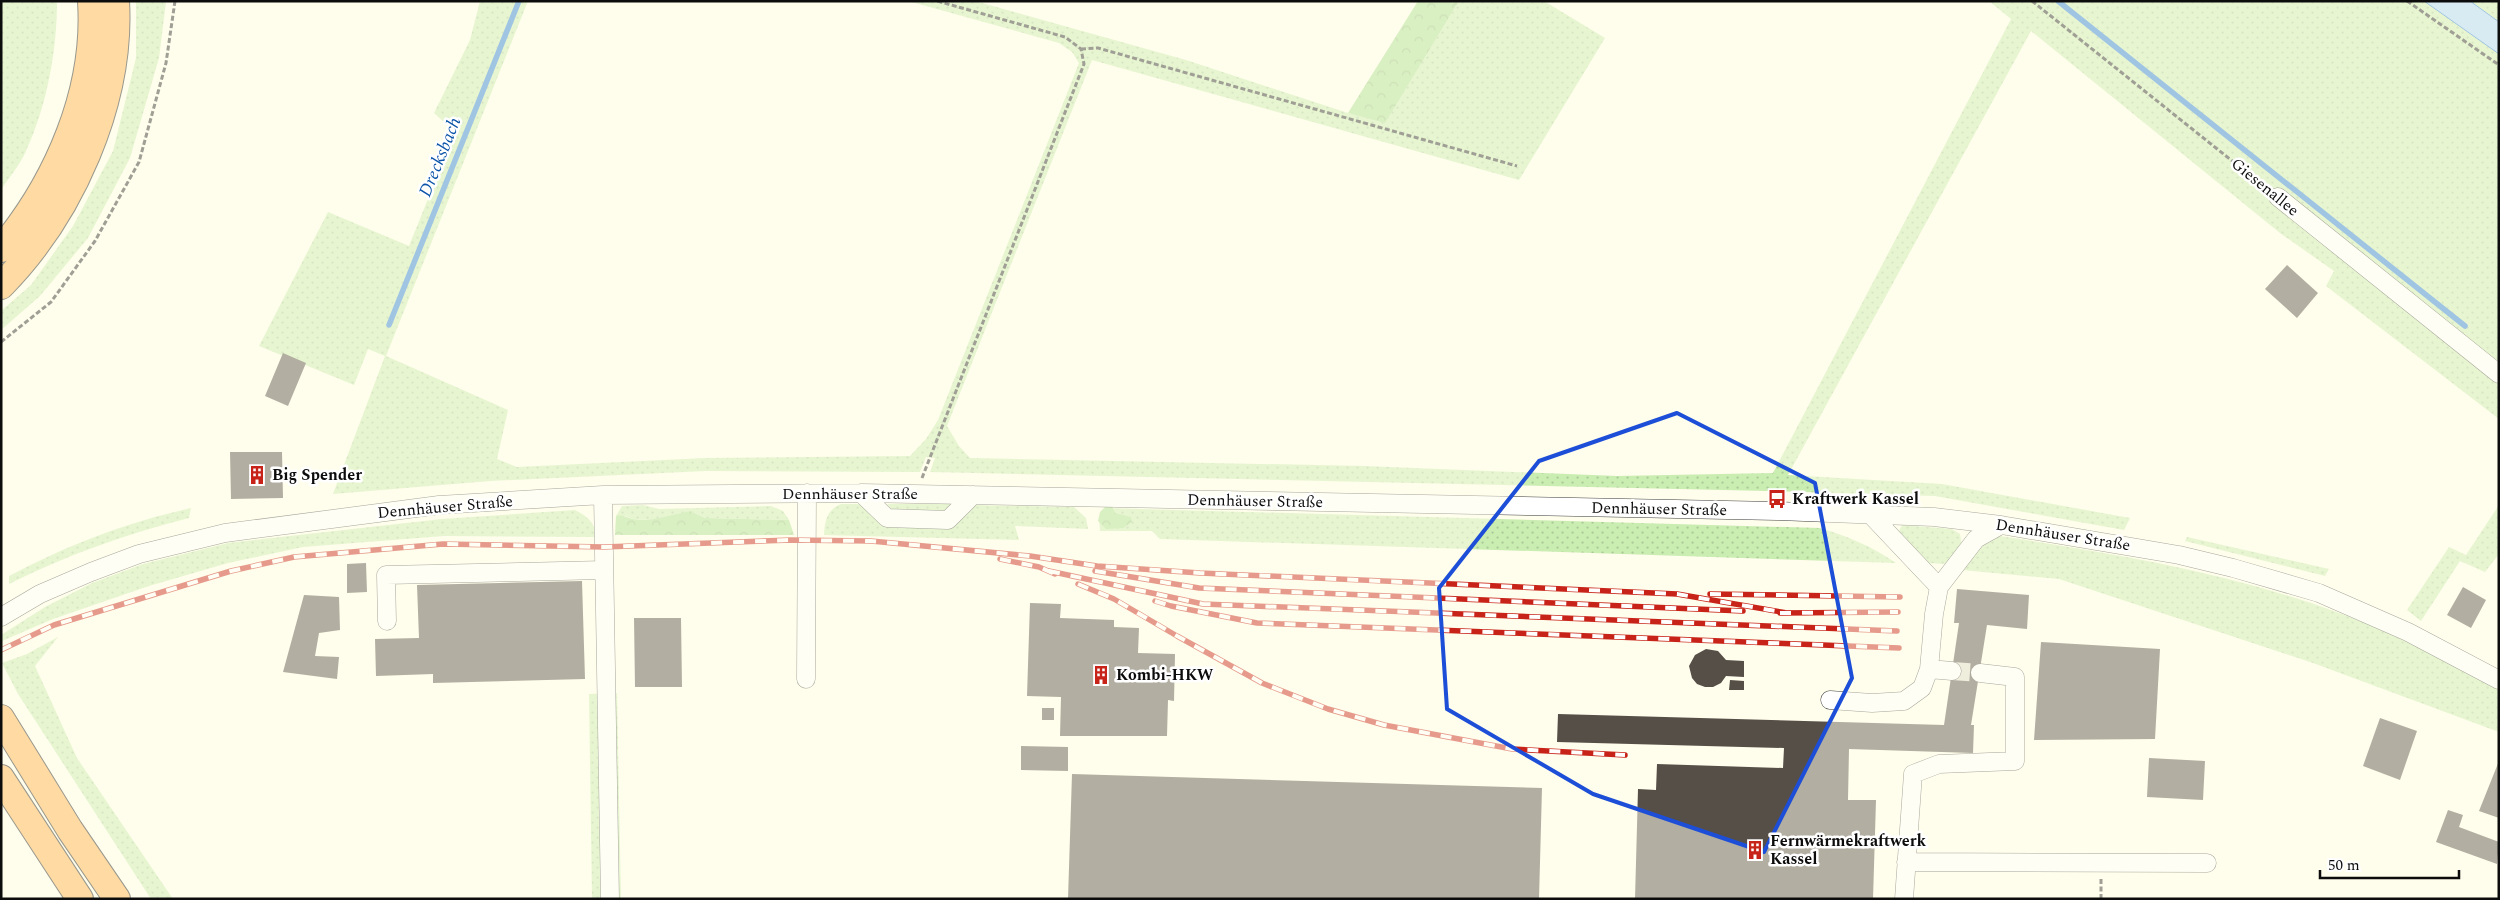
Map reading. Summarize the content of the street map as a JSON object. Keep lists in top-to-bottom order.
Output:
{
  "streets": {
    "street": ["Giesenallee", "Dennhäuser Straße"]
  },
  "water": ["Drecksbach"],
  "places": {
    "building": ["Big Spender", "Kombi-HKW", "Fernwärmekraftwerk Kassel"],
    "bus stop": ["Kraftwerk Kassel"]
  },
  "scale_bar": "50 m"
}
